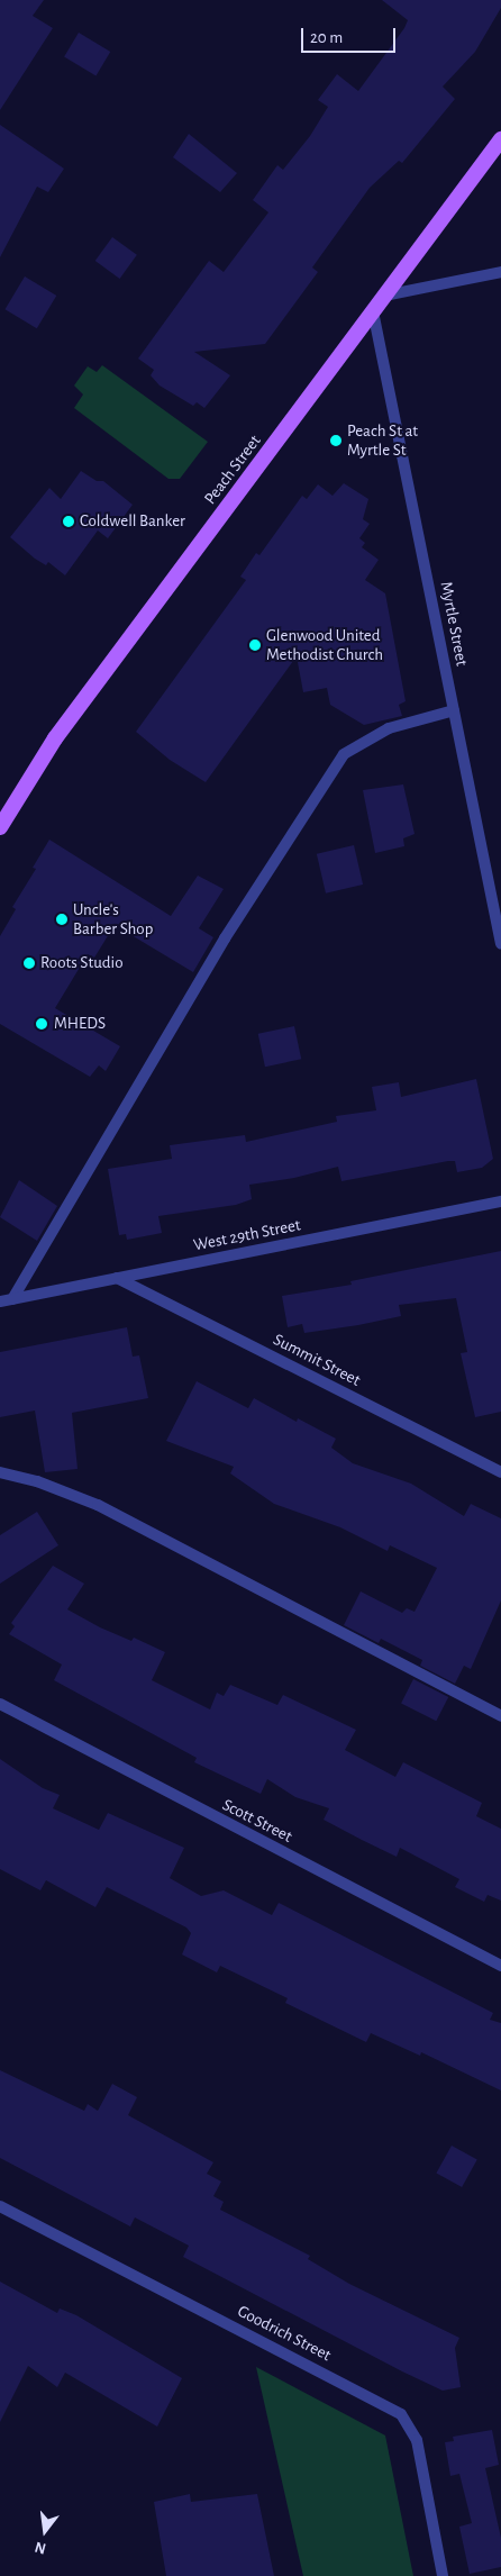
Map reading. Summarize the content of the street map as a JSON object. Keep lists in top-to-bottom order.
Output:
{
  "streets": {
    "main road": ["Peach Street"],
    "street": [
      "Myrtle Street",
      "West 29th Street",
      "Summit Street",
      "Scott Street",
      "Goodrich Street"
    ]
  },
  "crossings": [
    ["Peach Street", "Myrtle Street"],
    ["West 29th Street", "Summit Street"]
  ],
  "places": [
    "Peach St at Myrtle St",
    "Coldwell Banker",
    "Glenwood United Methodist Church",
    "Uncle's Barber Shop",
    "Roots Studio",
    "MHEDS"
  ],
  "scale_bar": "20 m",
  "north": "bottom"
}
